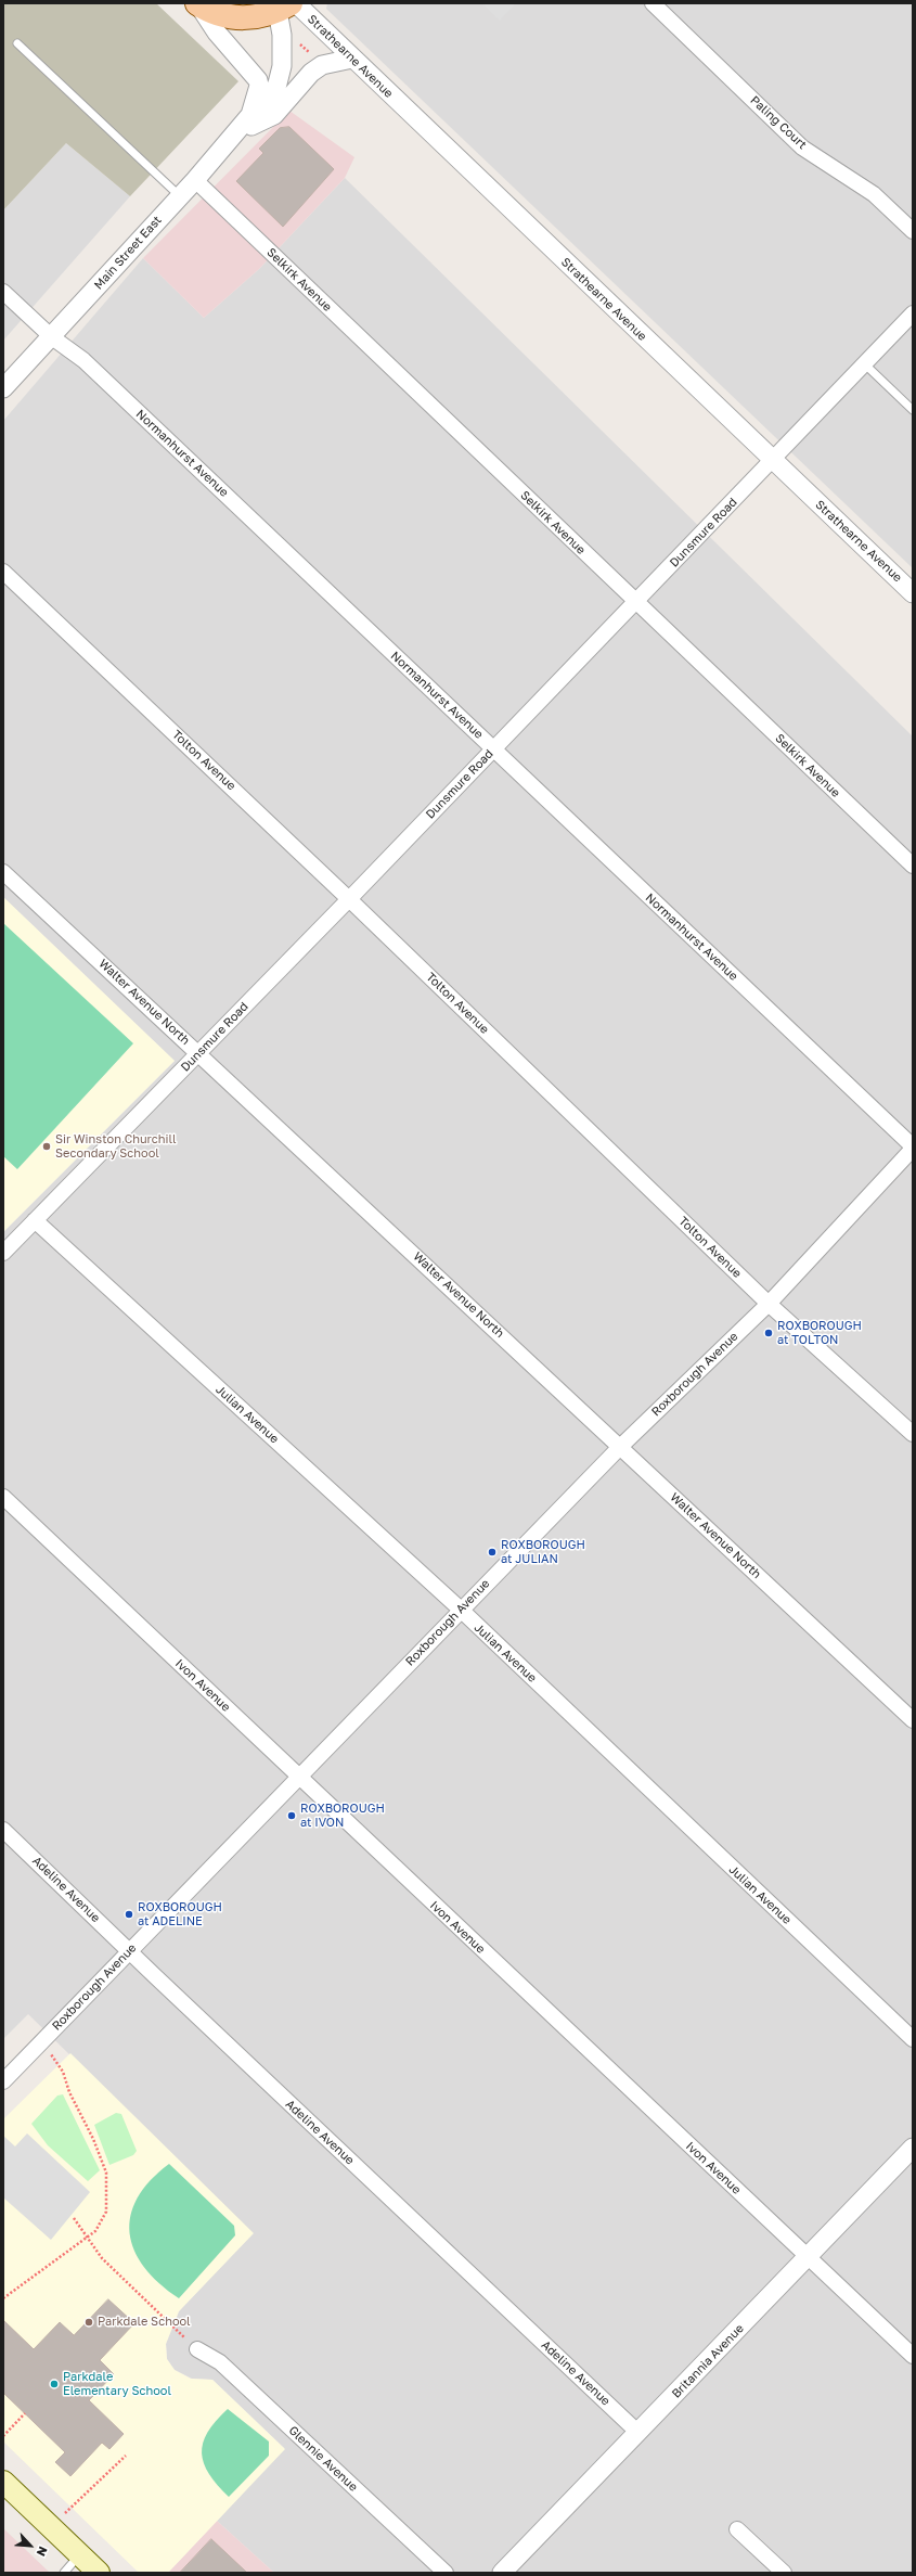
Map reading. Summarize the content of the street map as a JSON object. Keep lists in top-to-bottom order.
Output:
{
  "streets": {
    "street": [
      "Strathearne Avenue",
      "Paling Court",
      "Main Street East",
      "Selkirk Avenue",
      "Normanhurst Avenue",
      "Dunsmure Road",
      "Tolton Avenue",
      "Walter Avenue North",
      "Roxborough Avenue",
      "Julian Avenue",
      "Ivon Avenue",
      "Adeline Avenue",
      "Britannia Avenue",
      "Glennie Avenue"
    ]
  },
  "crossings": [
    ["Strathearne Avenue", "Main Street East"],
    ["Strathearne Avenue", "Dunsmure Road"],
    ["Main Street East", "Selkirk Avenue"],
    ["Main Street East", "Normanhurst Avenue"],
    ["Selkirk Avenue", "Dunsmure Road"],
    ["Normanhurst Avenue", "Dunsmure Road"],
    ["Normanhurst Avenue", "Roxborough Avenue"],
    ["Dunsmure Road", "Tolton Avenue"],
    ["Dunsmure Road", "Walter Avenue North"],
    ["Dunsmure Road", "Julian Avenue"],
    ["Tolton Avenue", "Roxborough Avenue"],
    ["Walter Avenue North", "Roxborough Avenue"],
    ["Roxborough Avenue", "Julian Avenue"],
    ["Roxborough Avenue", "Ivon Avenue"],
    ["Roxborough Avenue", "Adeline Avenue"],
    ["Ivon Avenue", "Britannia Avenue"],
    ["Adeline Avenue", "Britannia Avenue"]
  ],
  "places": [
    "Sir Winston Churchill Secondary School",
    "ROXBOROUGH at TOLTON",
    "ROXBOROUGH at JULIAN",
    "ROXBOROUGH at IVON",
    "ROXBOROUGH at ADELINE",
    "Parkdale School",
    "Parkdale Elementary School"
  ],
  "north": "bottom right"
}
